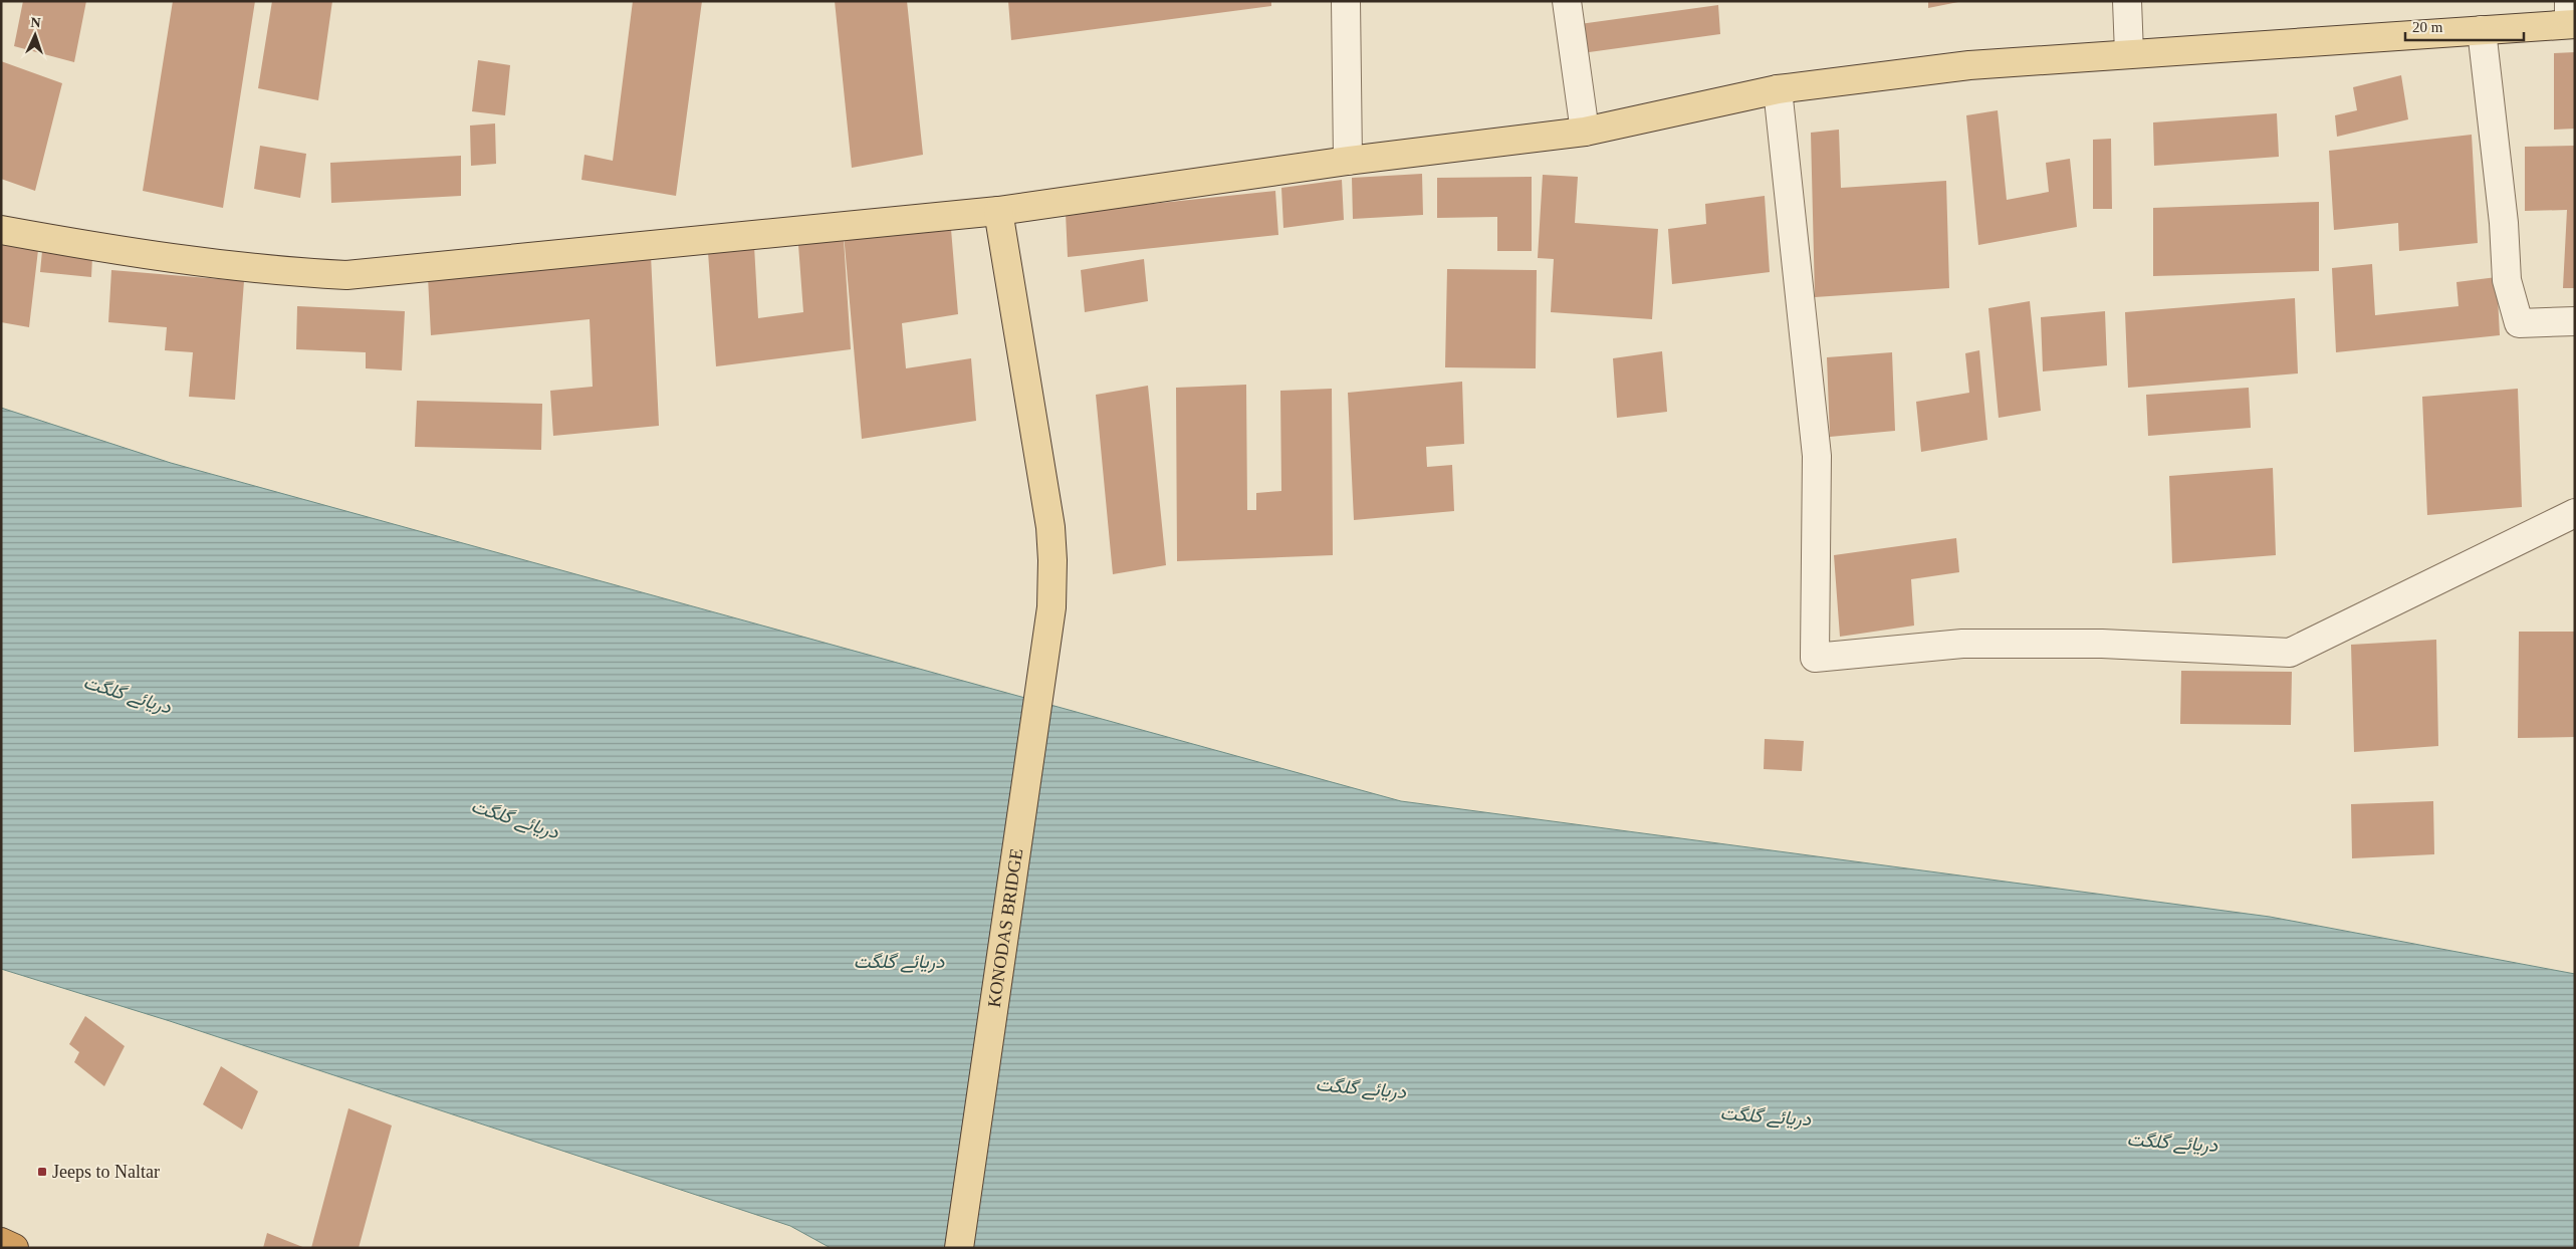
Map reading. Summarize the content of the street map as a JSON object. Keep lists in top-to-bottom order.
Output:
{
  "streets": {
    "main road": ["KONODAS BRIDGE"]
  },
  "water": ["دریائے گلگت"],
  "places": {
    "transit": ["Jeeps to Naltar"]
  },
  "scale_bar": "20 m",
  "north": "top"
}
